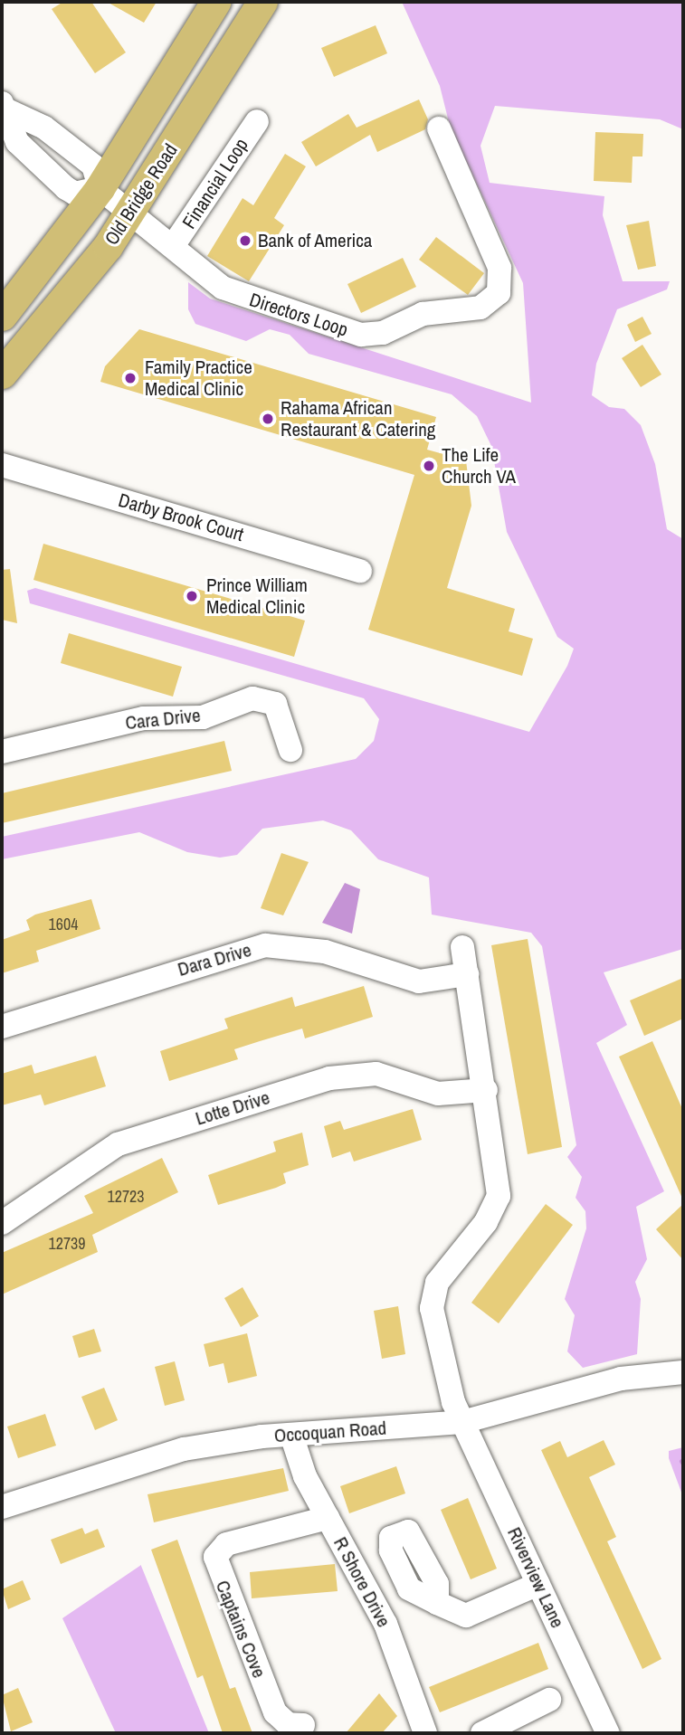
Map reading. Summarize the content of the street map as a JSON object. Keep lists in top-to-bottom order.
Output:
{
  "streets": {
    "main road": ["Old Bridge Road"],
    "street": [
      "Financial Loop",
      "Directors Loop",
      "Darby Brook Court",
      "Cara Drive",
      "Dara Drive",
      "Lotte Drive",
      "Occoquan Road",
      "Riverview Lane",
      "R Shore Drive",
      "Captains Cove"
    ]
  },
  "crossings": [
    ["Financial Loop", "Directors Loop"],
    ["Old Bridge Road", "Directors Loop"],
    ["Occoquan Road", "Riverview Lane"],
    ["Occoquan Road", "R Shore Drive"],
    ["R Shore Drive", "Captains Cove"]
  ],
  "places": [
    "Bank of America",
    "Family Practice Medical Clinic",
    "Rahama African Restaurant & Catering",
    "The Life Church VA",
    "Prince William Medical Clinic"
  ],
  "house_numbers": ["1604", "12723", "12739"]
}
